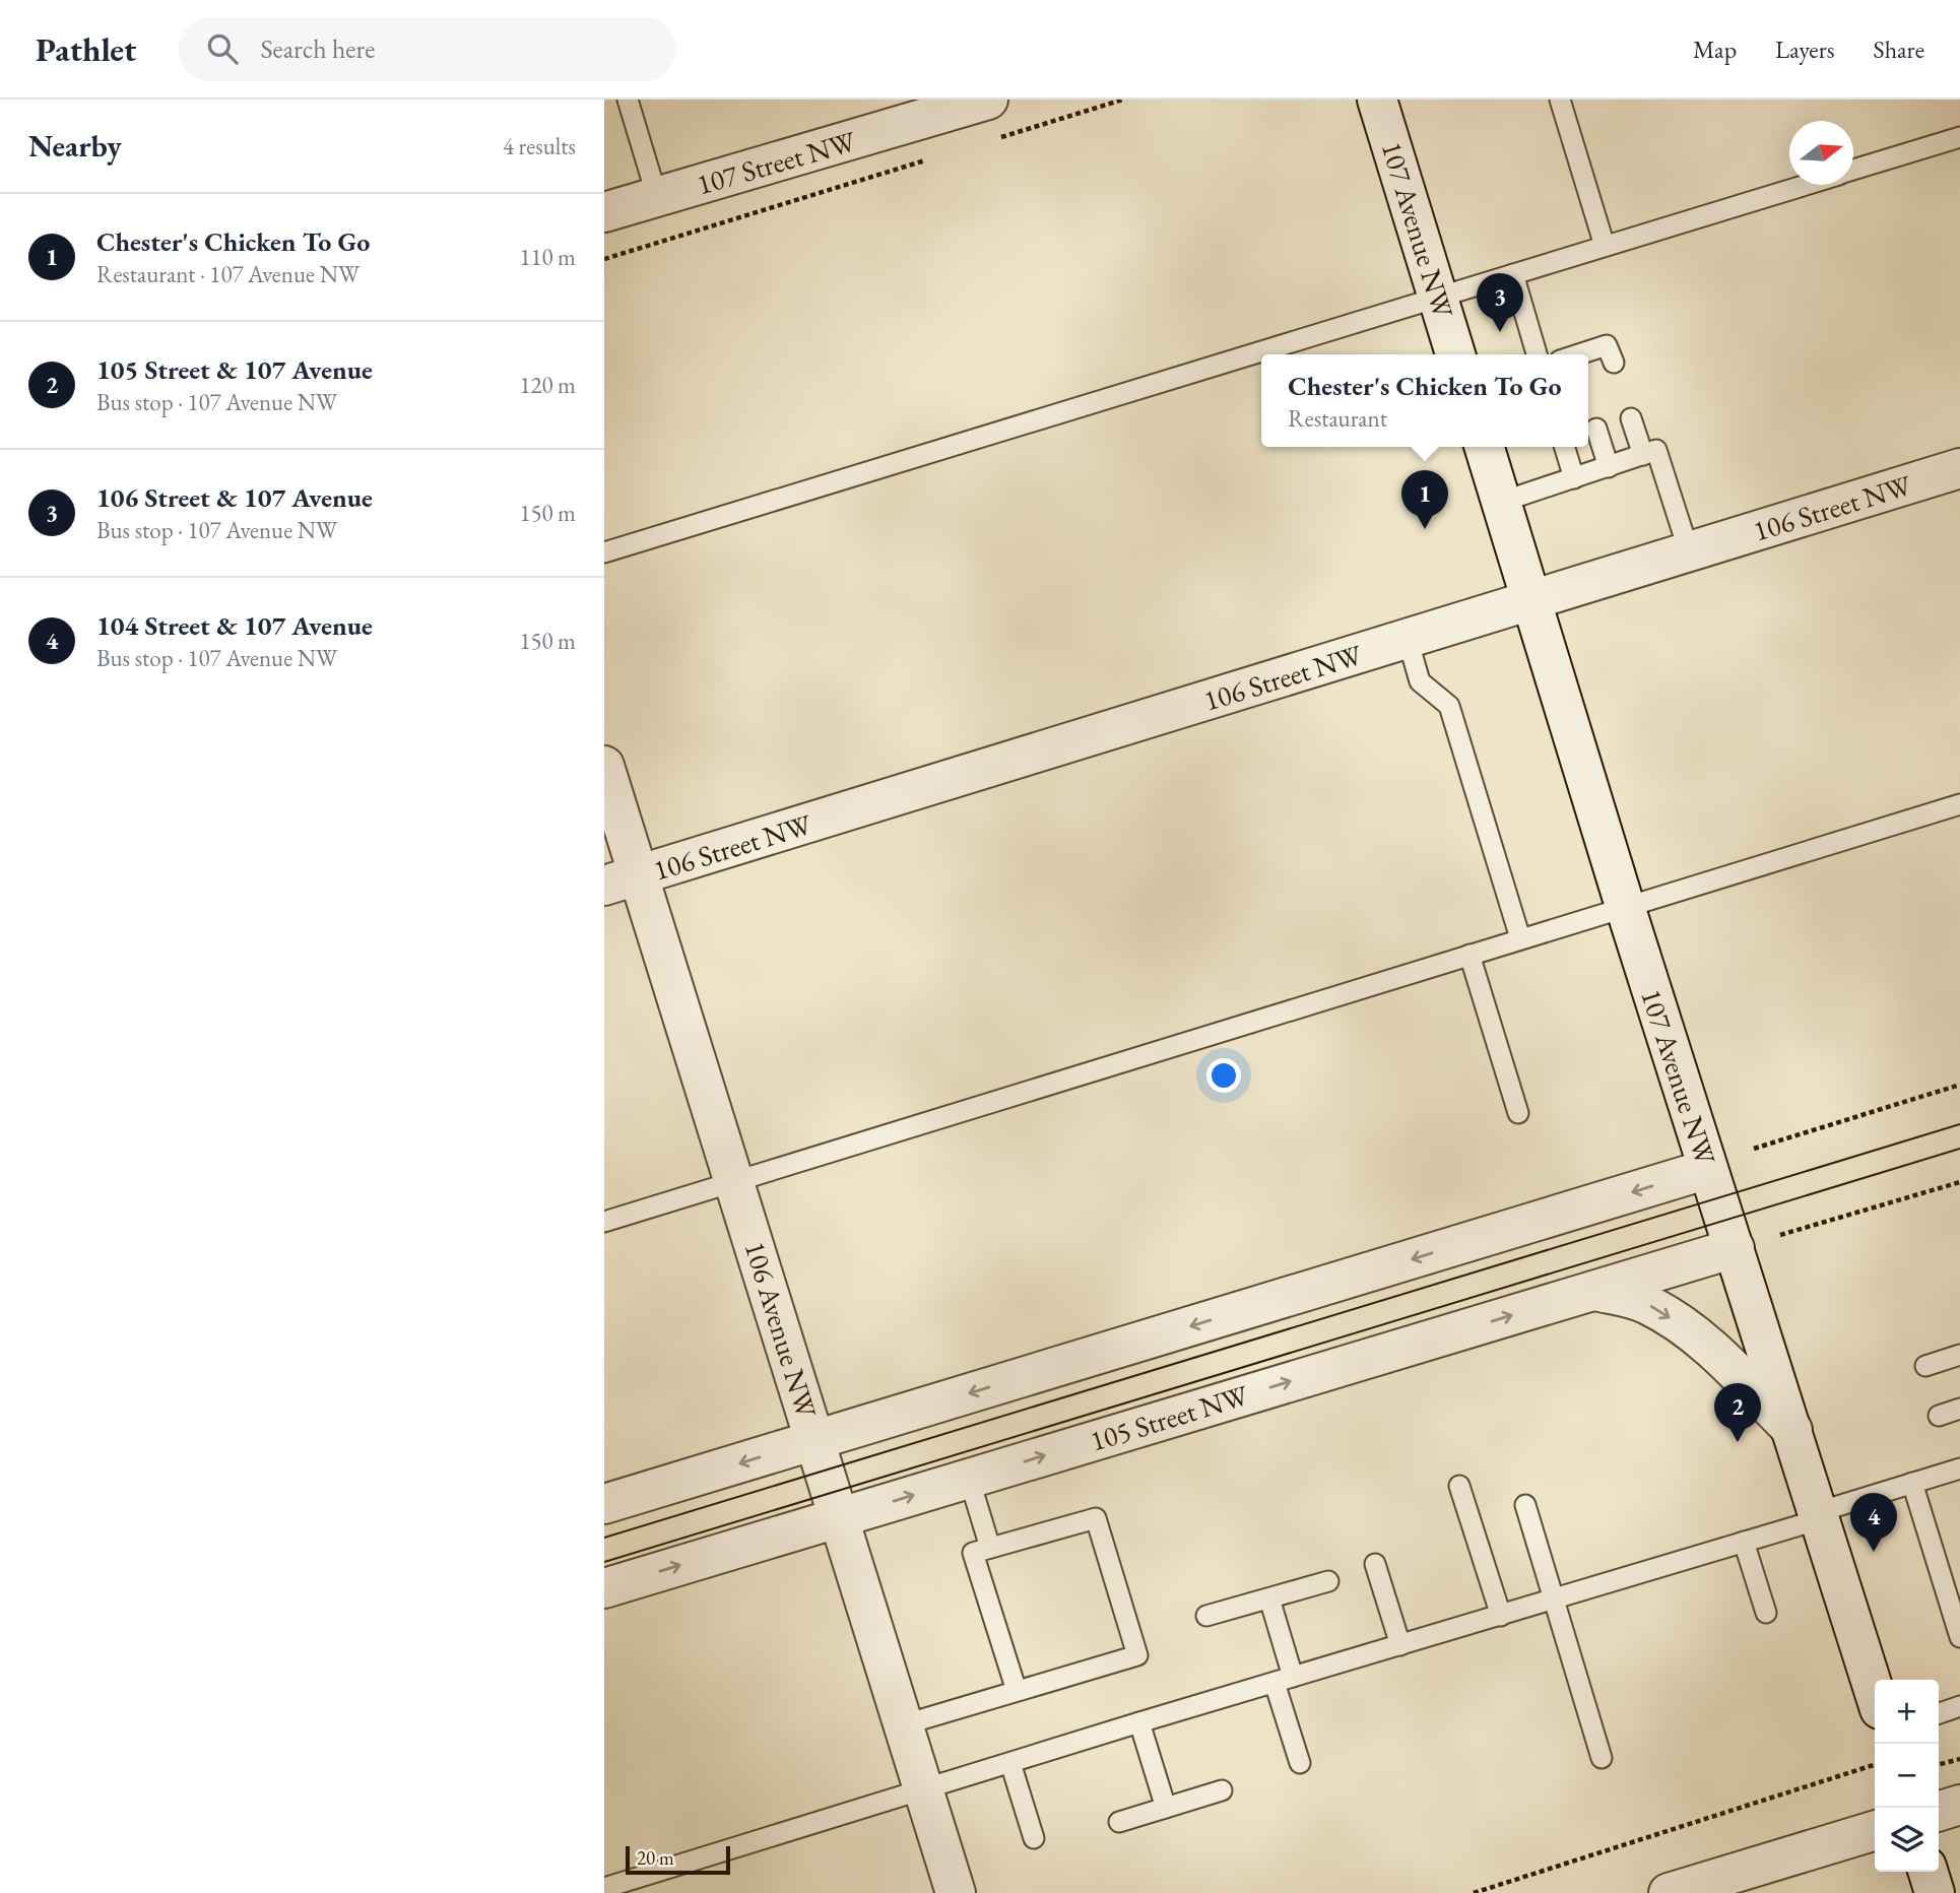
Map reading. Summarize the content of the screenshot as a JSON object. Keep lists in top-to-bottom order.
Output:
{
  "streets": {
    "street": [
      "107 Street NW",
      "107 Avenue NW",
      "106 Street NW",
      "106 Avenue NW",
      "105 Street NW"
    ]
  },
  "crossings": [
    ["107 Avenue NW", "106 Street NW"],
    ["107 Avenue NW", "105 Street NW"],
    ["106 Street NW", "106 Avenue NW"],
    ["106 Avenue NW", "105 Street NW"]
  ],
  "scale_bar": "20 m",
  "north": "right",
  "page": {
    "header": "Pathlet",
    "search": "Search here",
    "nav": ["Map", "Layers", "Share"],
    "heading": ["Nearby", "4 results"],
    "list": [
      {
        "mark": "1",
        "name": "Chester's Chicken To Go",
        "note": "Restaurant · 107 Avenue NW",
        "value": "110 m"
      },
      {
        "mark": "2",
        "name": "105 Street & 107 Avenue",
        "note": "Bus stop · 107 Avenue NW",
        "value": "120 m"
      },
      {
        "mark": "3",
        "name": "106 Street & 107 Avenue",
        "note": "Bus stop · 107 Avenue NW",
        "value": "150 m"
      },
      {
        "mark": "4",
        "name": "104 Street & 107 Avenue",
        "note": "Bus stop · 107 Avenue NW",
        "value": "150 m"
      }
    ],
    "pins": [
      "3",
      "1",
      "2",
      "4"
    ],
    "popup": ["Chester's Chicken To Go", "Restaurant"],
    "map_buttons": ["+", "−"],
    "scale": "20 m"
  }
}
